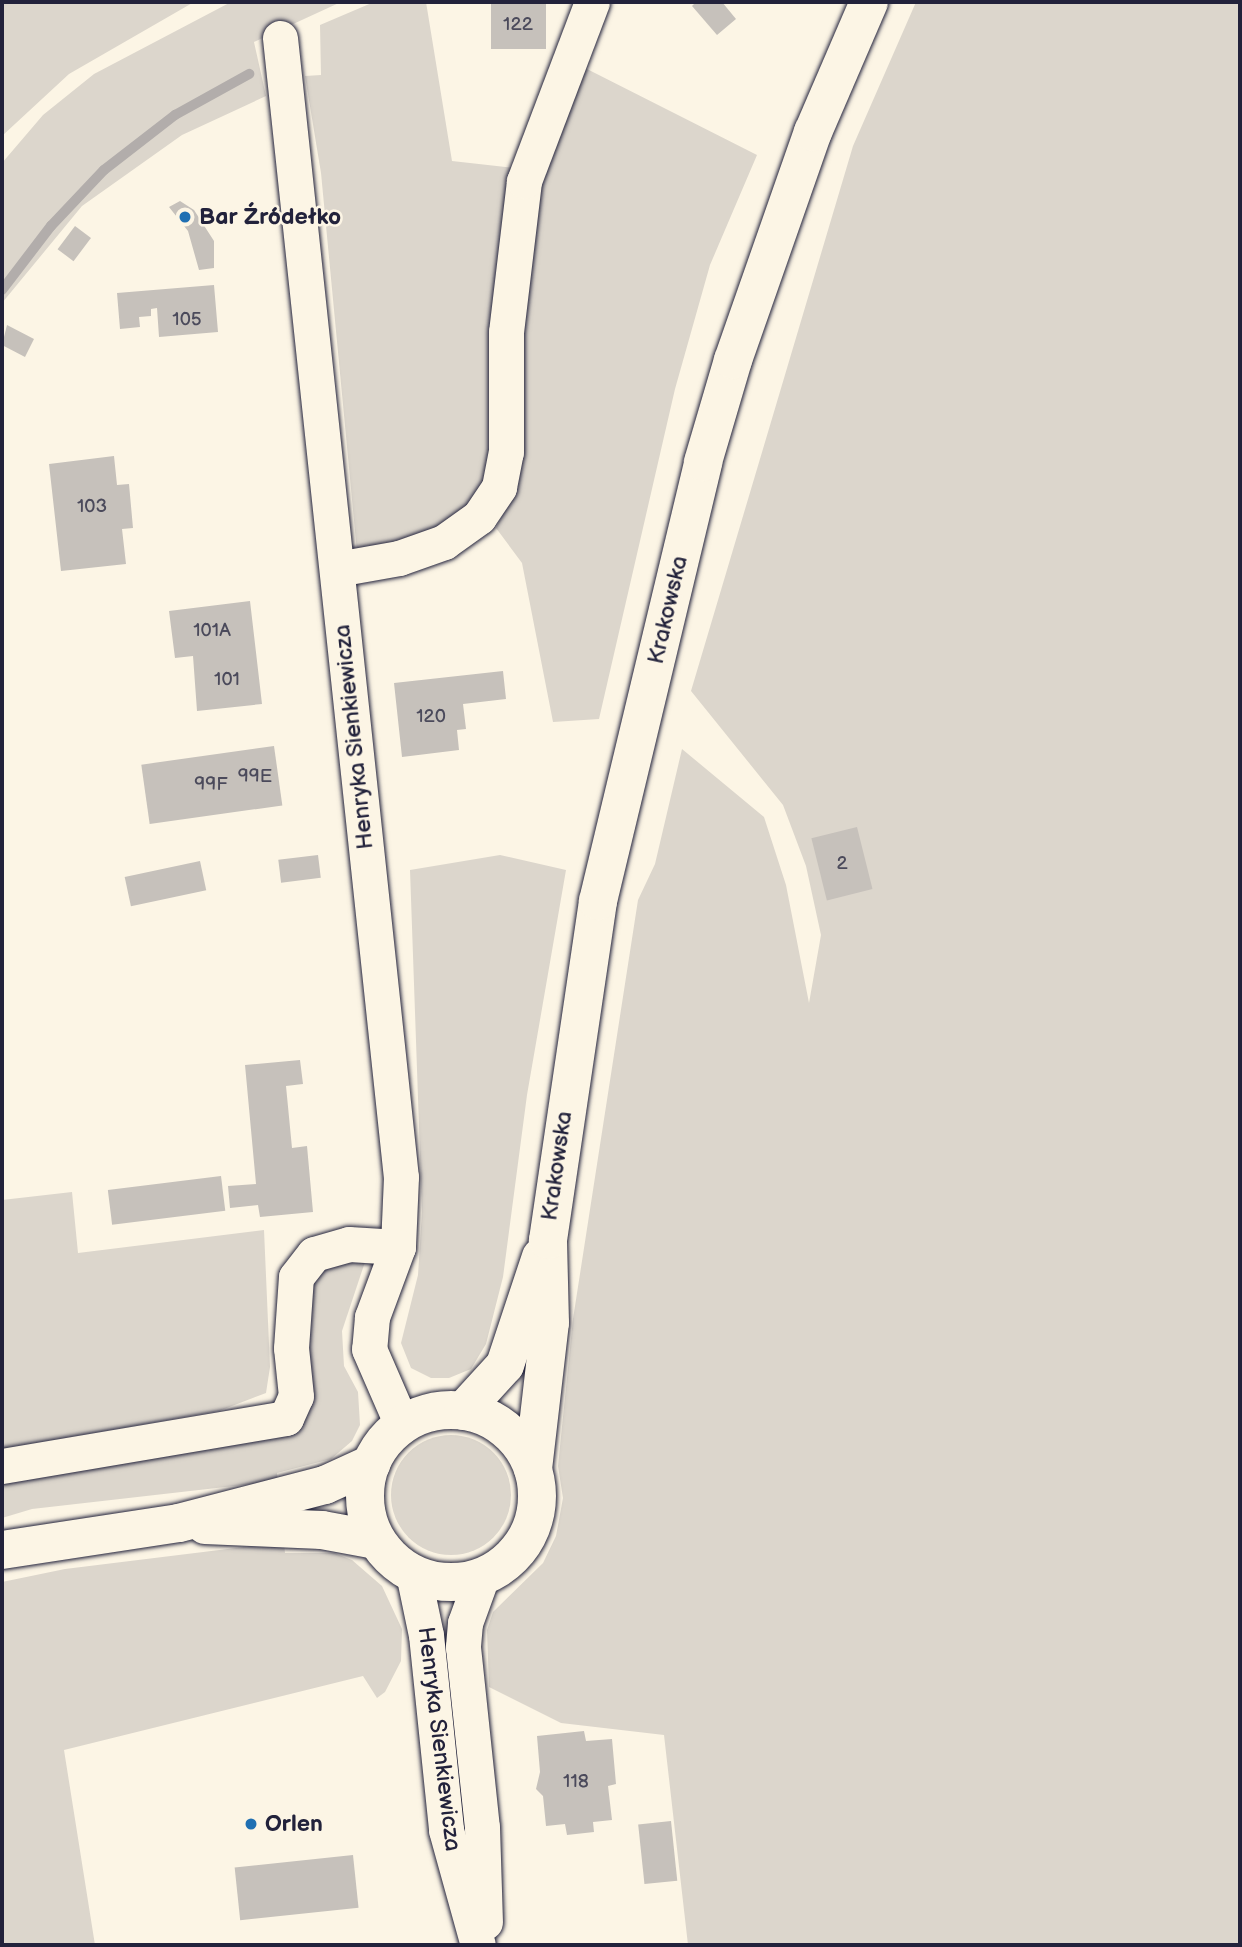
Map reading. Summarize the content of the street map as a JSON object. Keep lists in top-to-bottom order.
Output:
{
  "streets": {
    "main road": ["Krakowska"],
    "street": ["Henryka Sienkiewicza"]
  },
  "crossings": [
    ["Krakowska", "Henryka Sienkiewicza"]
  ],
  "places": ["Bar Źródełko", "Orlen"],
  "house_numbers": [
    "122",
    "105",
    "103",
    "101A",
    "101",
    "120",
    "99E",
    "99F",
    "2",
    "118"
  ]
}
